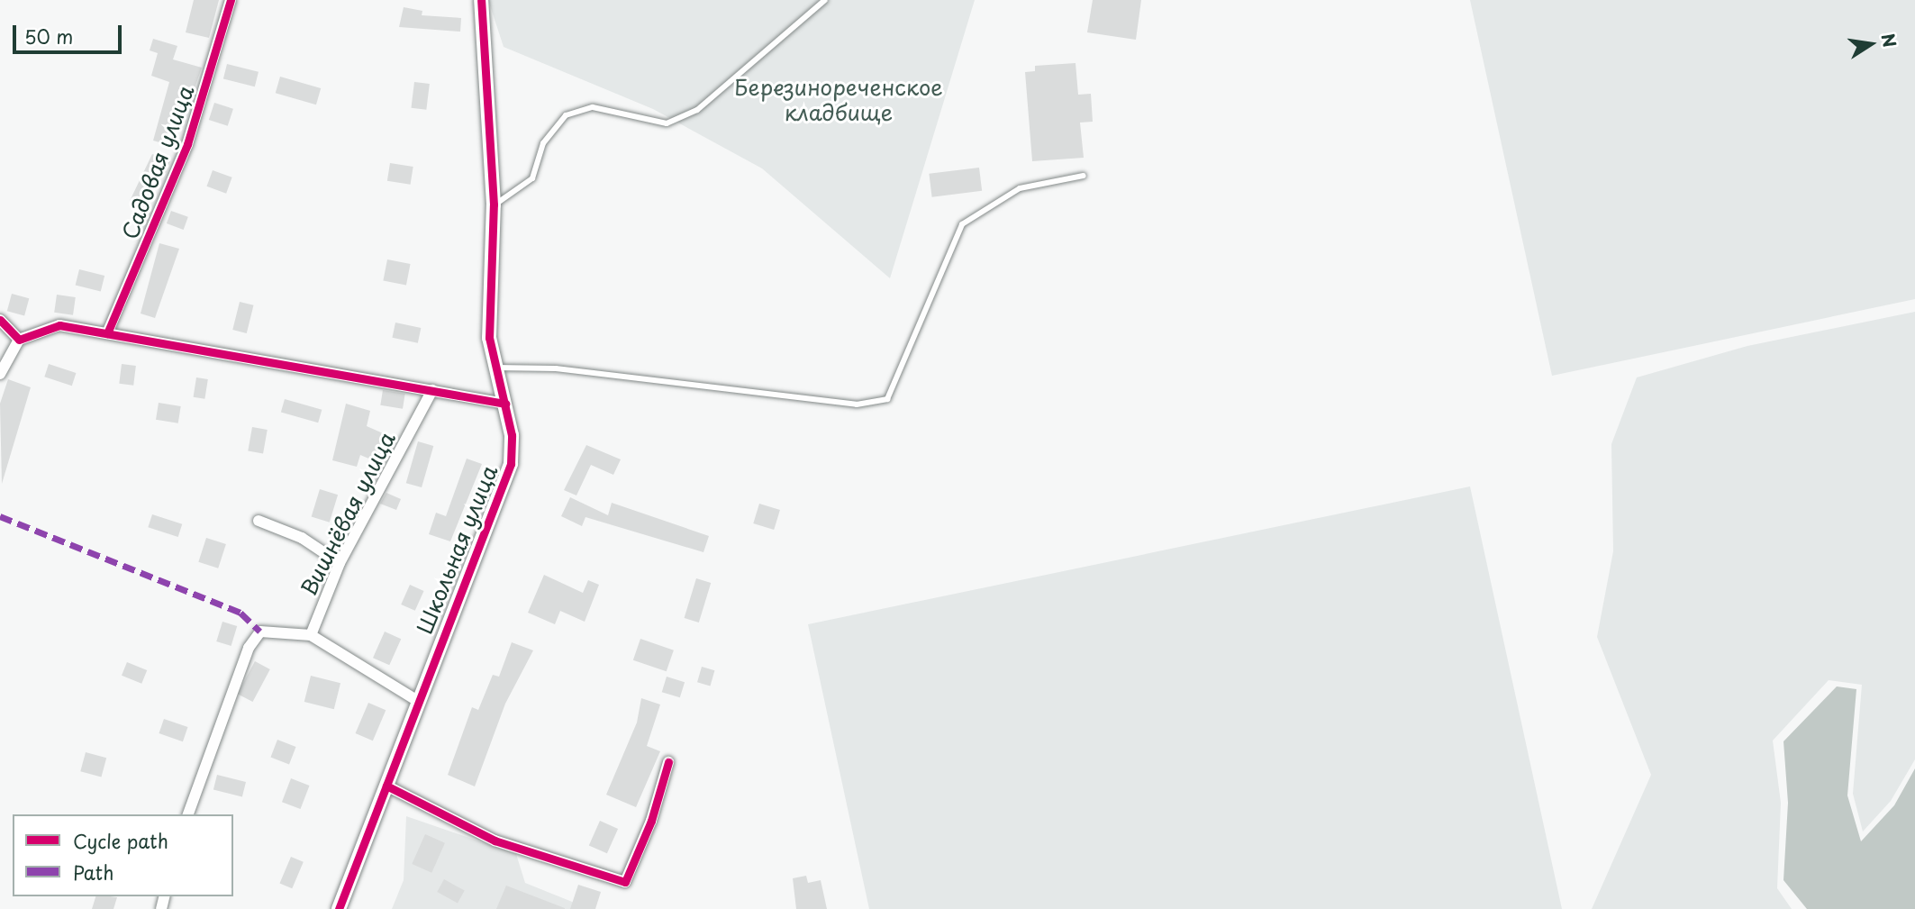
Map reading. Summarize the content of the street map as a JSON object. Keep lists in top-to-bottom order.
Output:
{
  "streets": {
    "street": ["Садовая улица", "Вишнёвая улица", "Школьная улица"]
  },
  "parks": ["Березинореченское кладбище"],
  "legend": ["Cycle path", "Path"],
  "scale_bar": "50 m",
  "north": "right"
}
